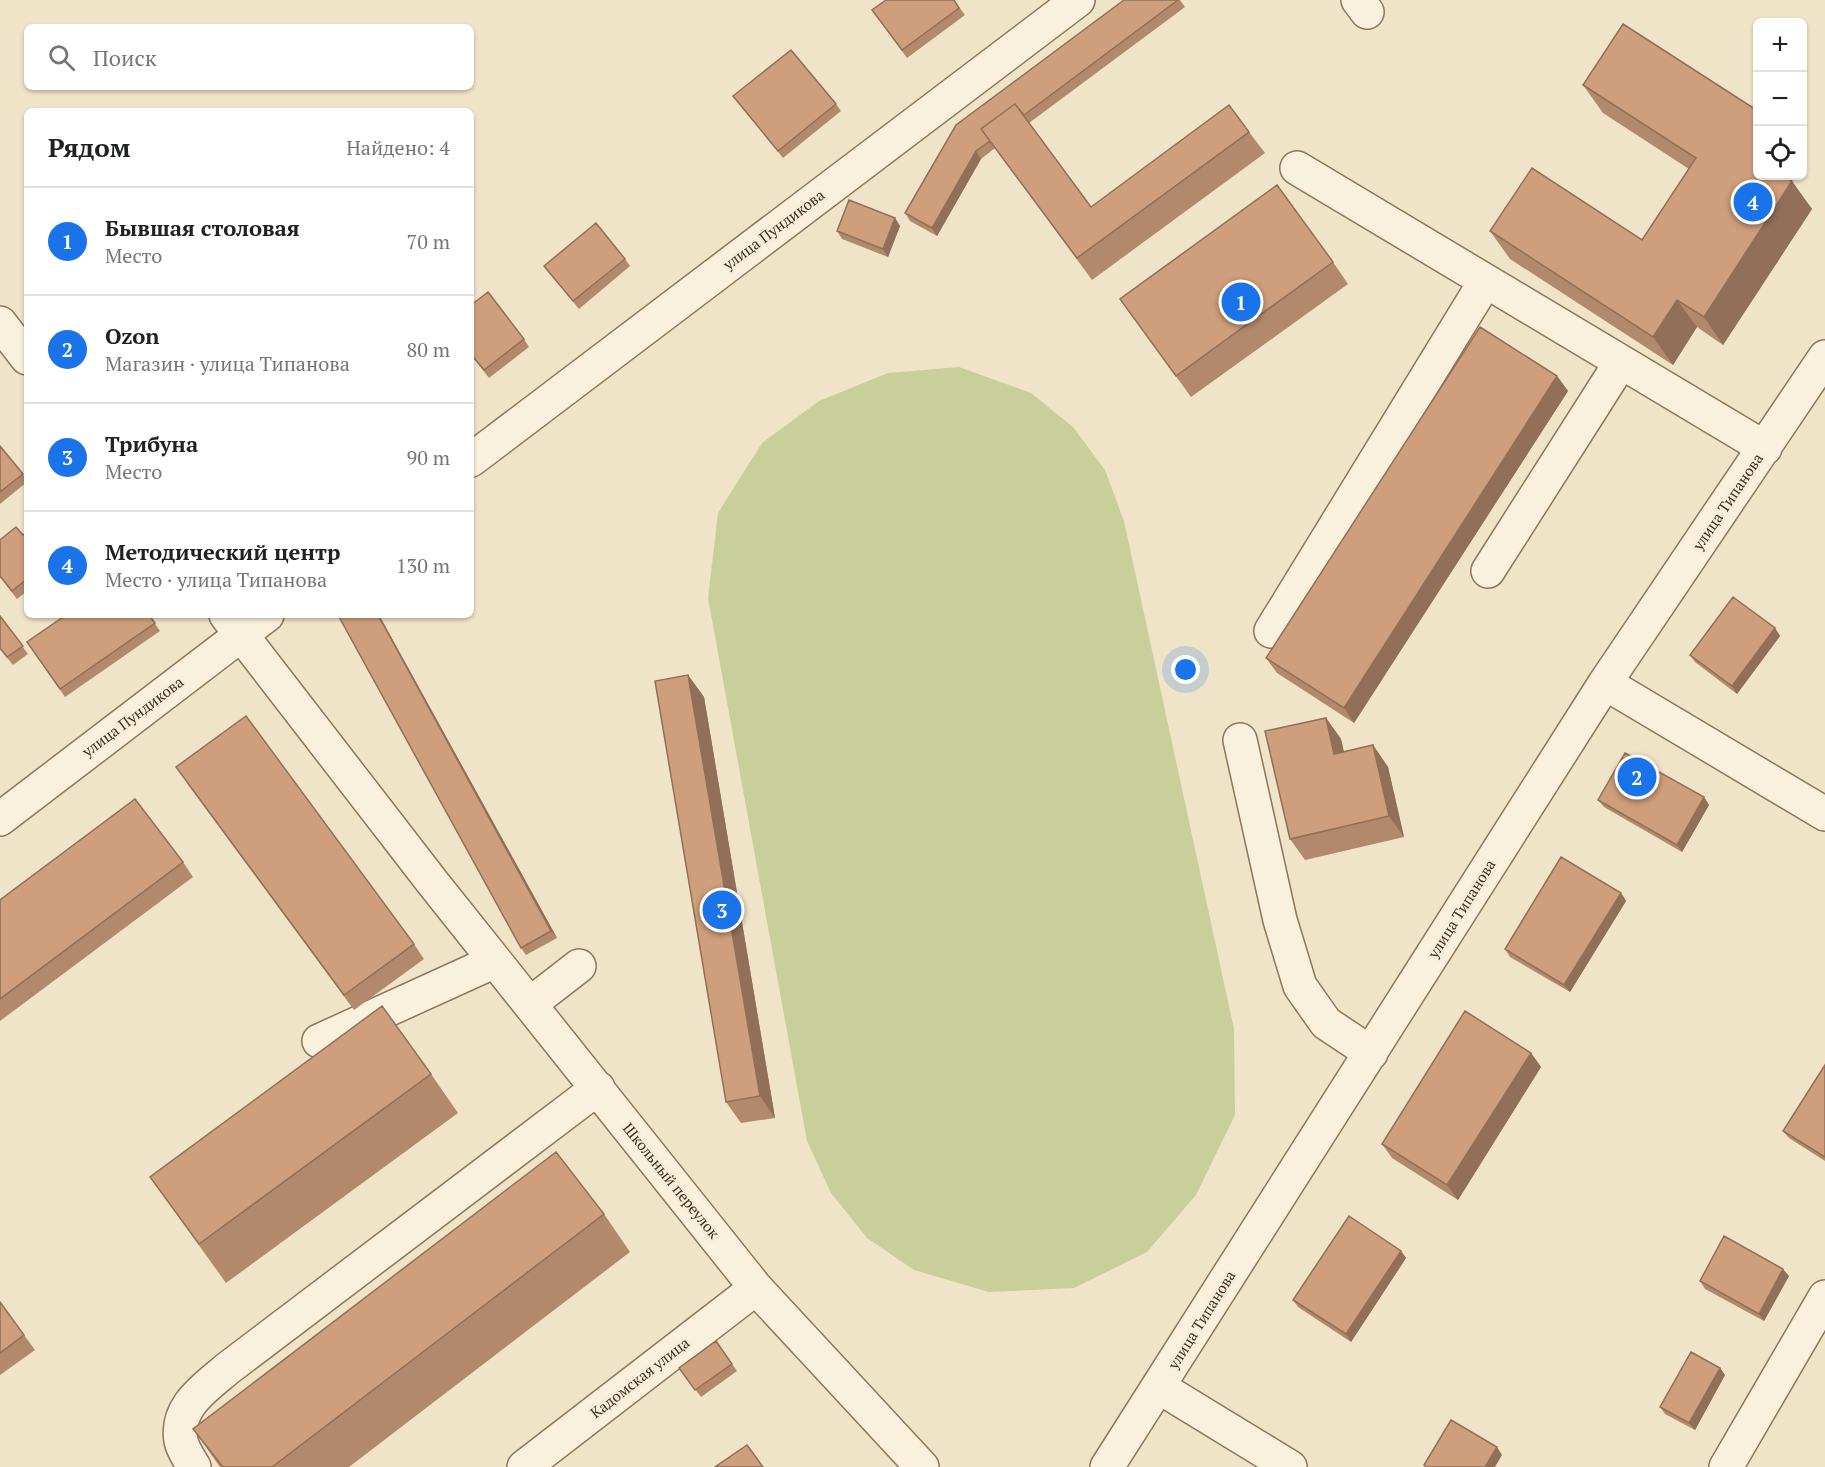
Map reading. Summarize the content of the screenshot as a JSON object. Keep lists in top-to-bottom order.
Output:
{
  "streets": {
    "street": [
      "улица Пундикова",
      "улица Типанова",
      "Школьный переулок",
      "Кадомская улица"
    ]
  },
  "crossings": [
    ["улица Пундикова", "Школьный переулок"],
    ["Школьный переулок", "Кадомская улица"]
  ],
  "page": {
    "map_buttons": ["+", "−"],
    "search": "Поиск",
    "heading": ["Рядом", "Найдено: 4"],
    "pins": [
      "4",
      "1",
      "2",
      "3"
    ],
    "list": [
      {
        "mark": "1",
        "name": "Бывшая столовая",
        "note": "Место",
        "value": "70 m"
      },
      {
        "mark": "2",
        "name": "Ozon",
        "note": "Магазин · улица Типанова",
        "value": "80 m"
      },
      {
        "mark": "3",
        "name": "Трибуна",
        "note": "Место",
        "value": "90 m"
      },
      {
        "mark": "4",
        "name": "Методический центр",
        "note": "Место · улица Типанова",
        "value": "130 m"
      }
    ]
  }
}
